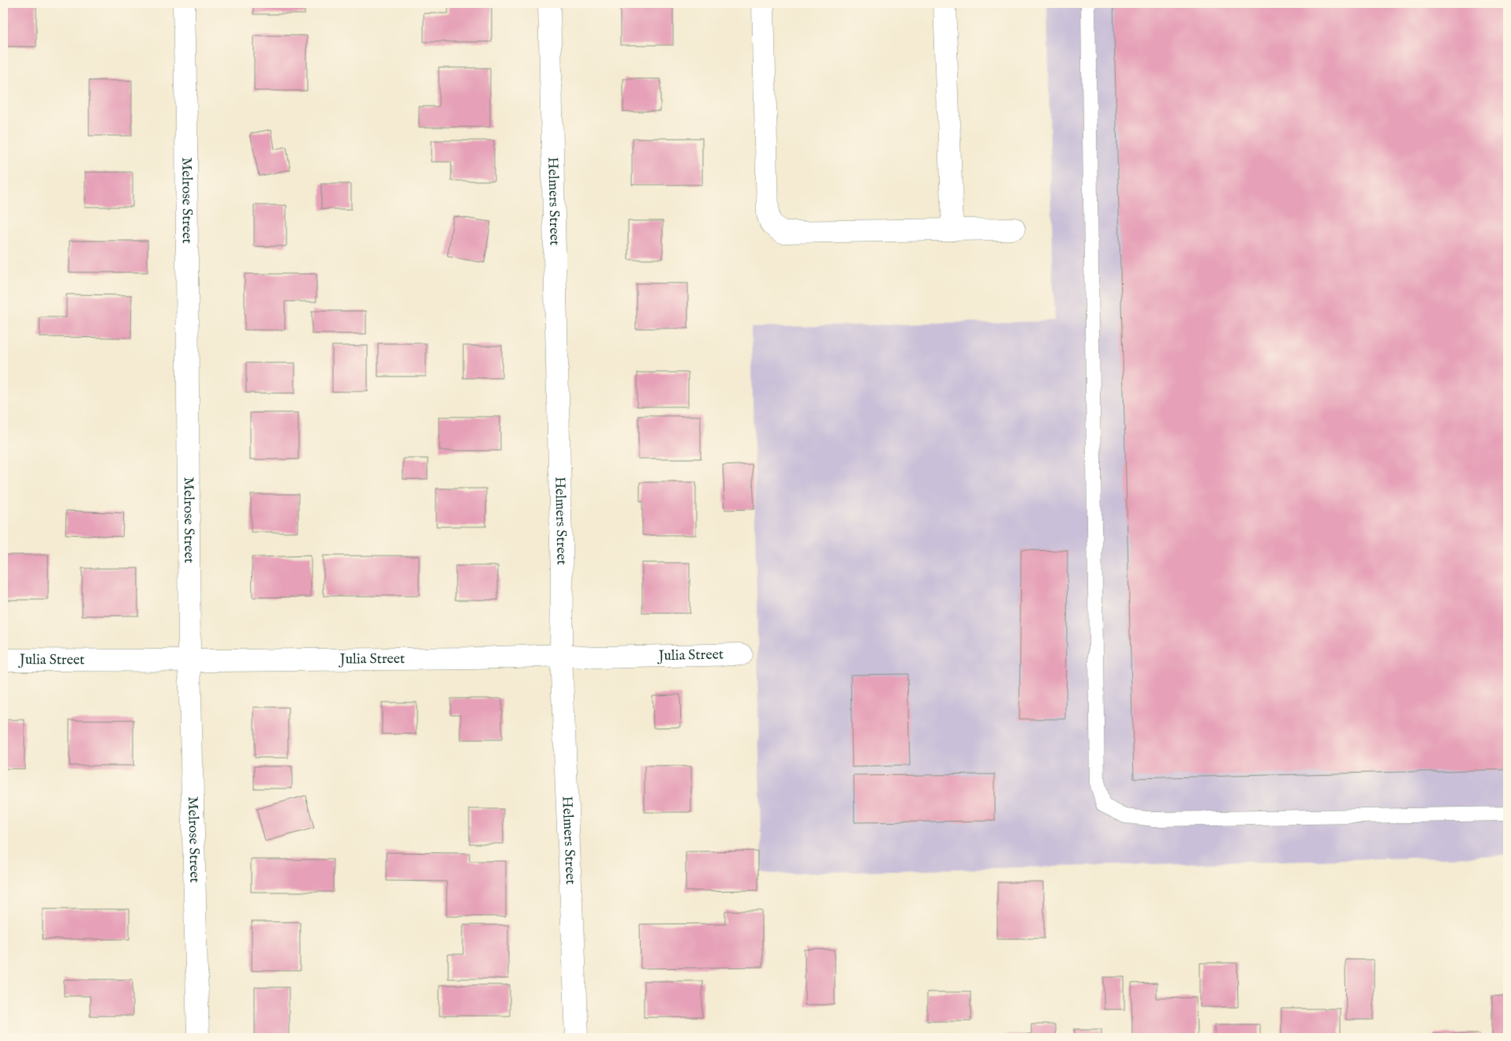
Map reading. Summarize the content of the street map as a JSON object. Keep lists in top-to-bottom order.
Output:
{
  "streets": {
    "street": ["Melrose Street", "Helmers Street", "Julia Street"]
  },
  "crossings": [
    ["Melrose Street", "Julia Street"],
    ["Helmers Street", "Julia Street"]
  ]
}
